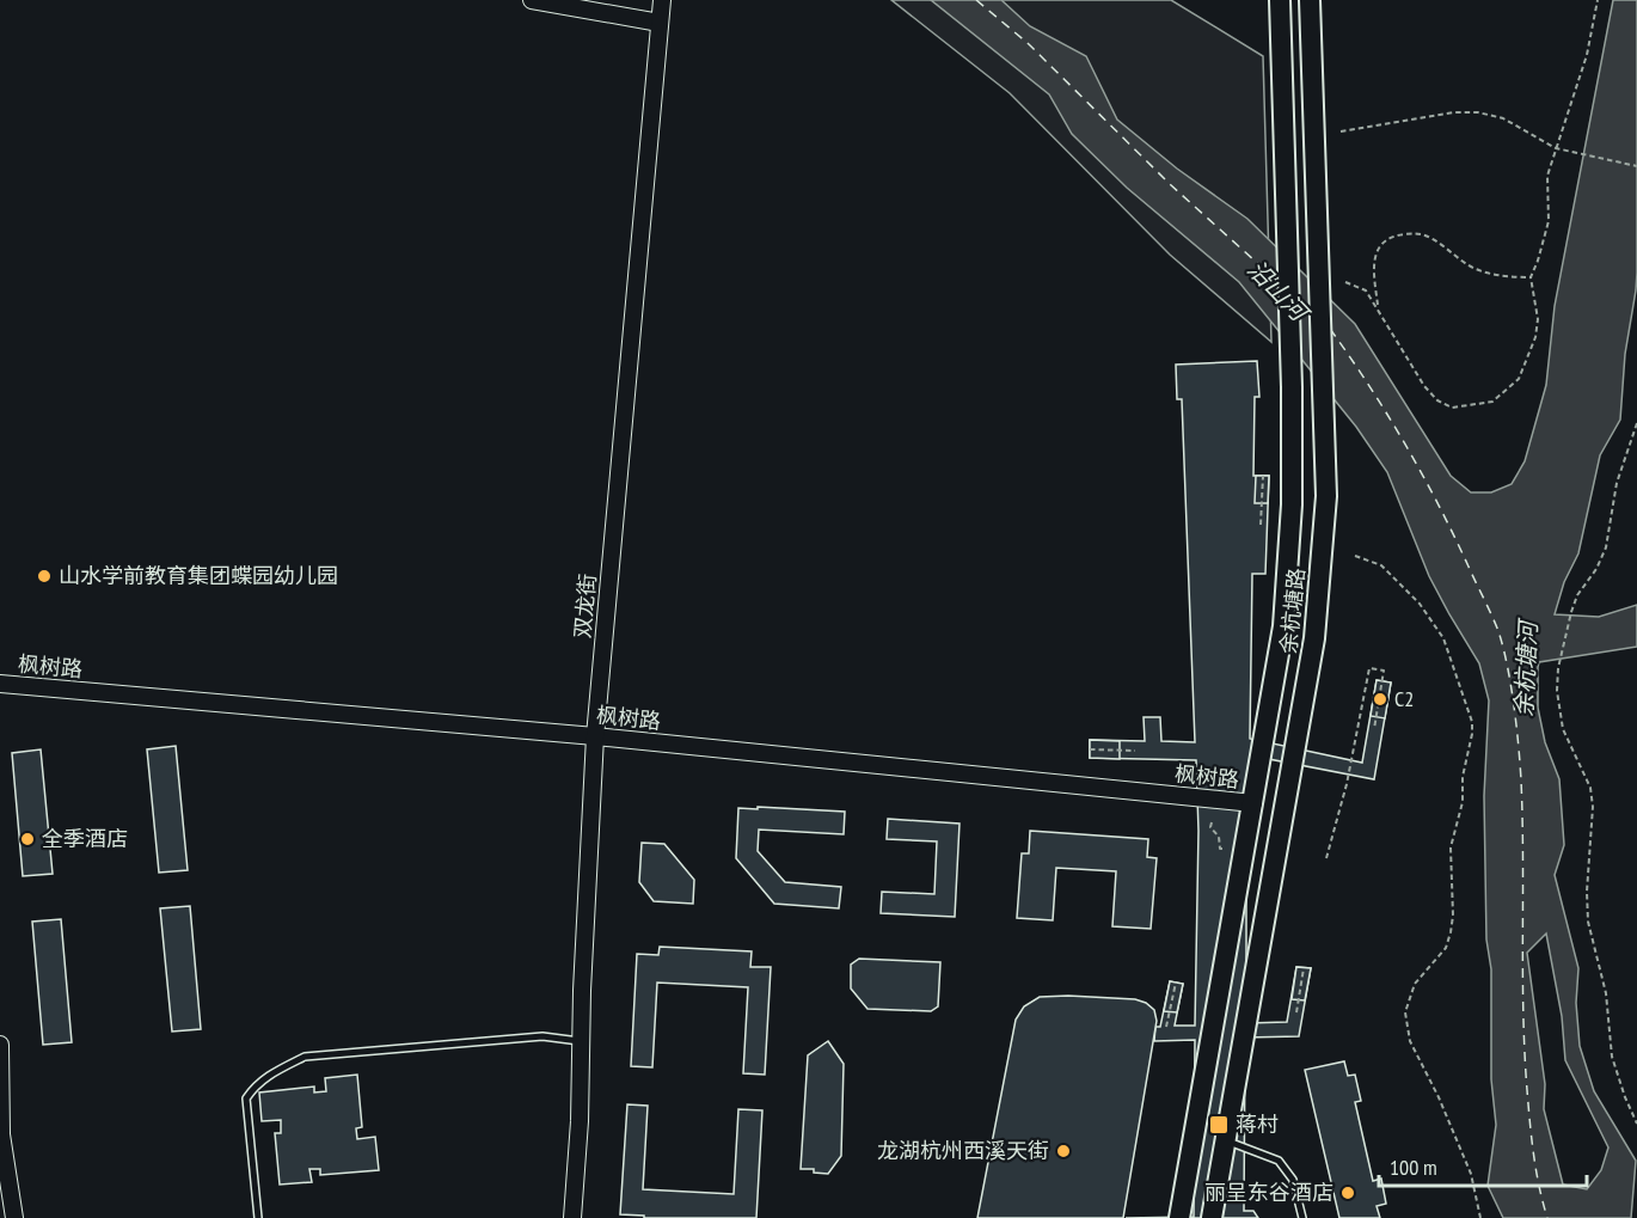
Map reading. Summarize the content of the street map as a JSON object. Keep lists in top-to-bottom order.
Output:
{
  "streets": {
    "main road": ["余杭塘路"],
    "street": ["双龙街", "枫树路"]
  },
  "crossings": [
    ["双龙街", "枫树路"],
    ["余杭塘路", "枫树路"]
  ],
  "water": ["沿山河", "余杭塘河"],
  "places": {
    "other": [
      "山水学前教育集团蝶园幼儿园",
      "C2",
      "全季酒店",
      "龙湖杭州西溪天街",
      "丽呈东谷酒店"
    ],
    "transit": ["蒋村"]
  },
  "scale_bar": "100 m"
}
